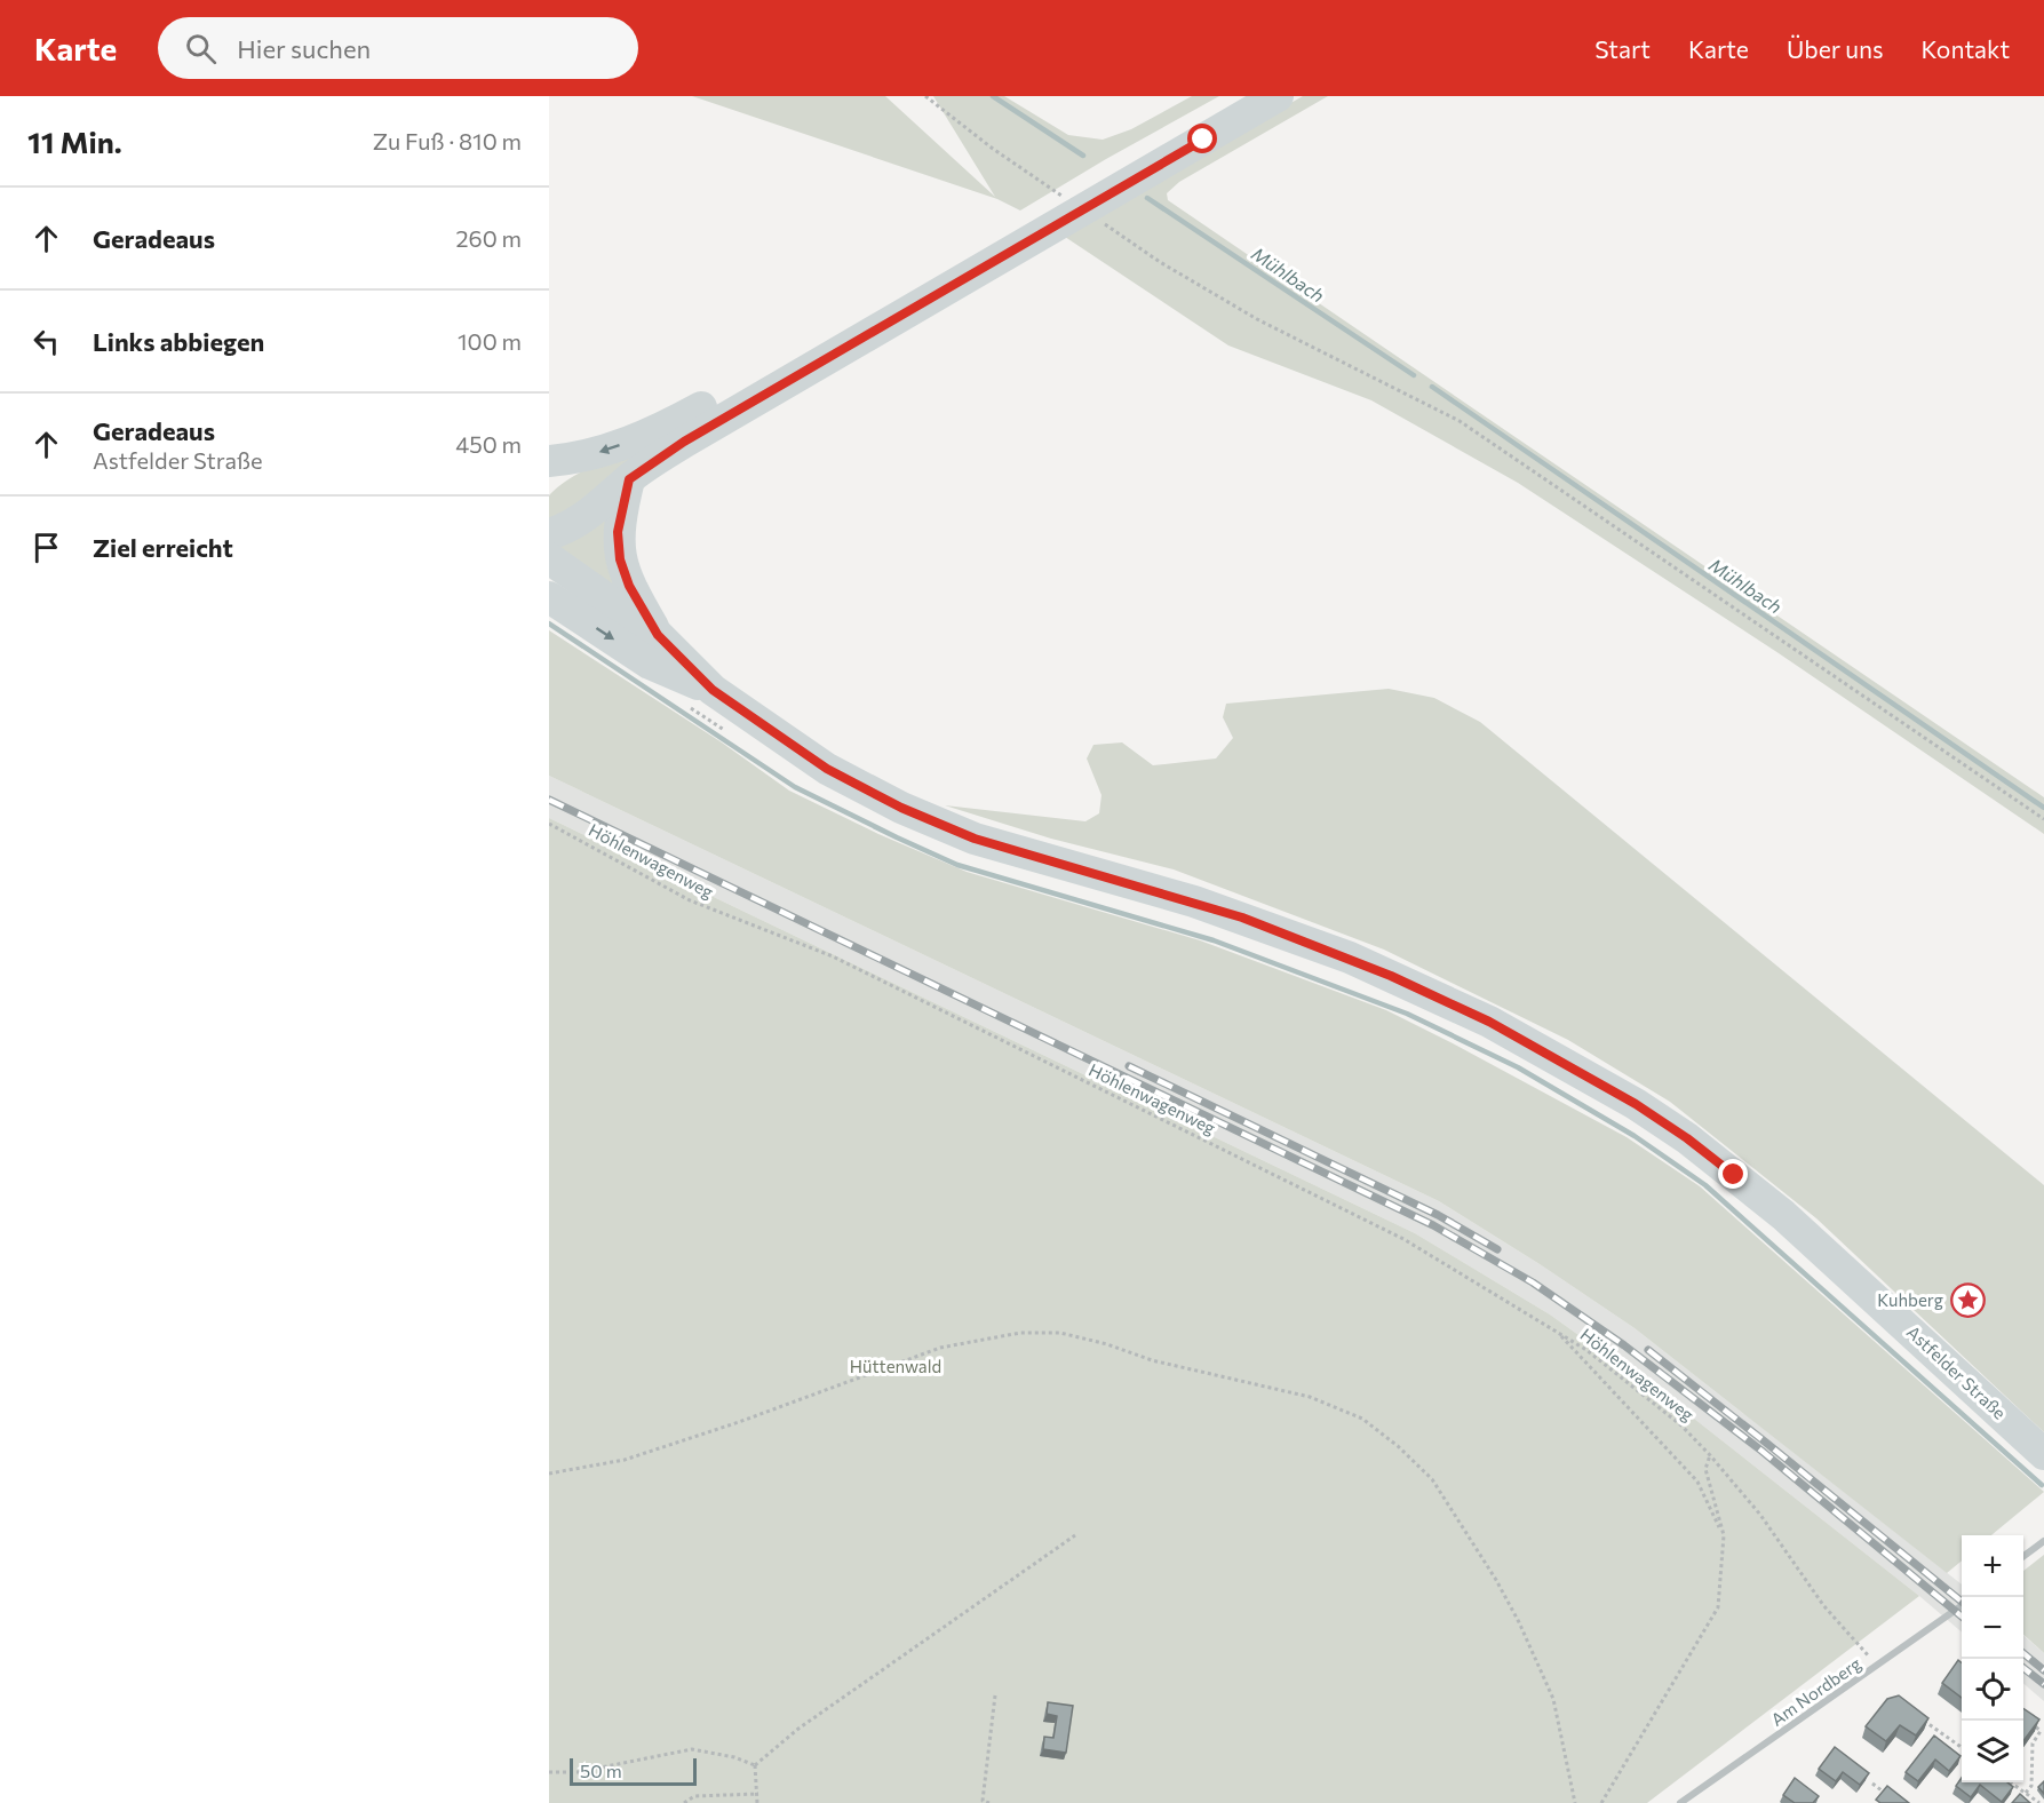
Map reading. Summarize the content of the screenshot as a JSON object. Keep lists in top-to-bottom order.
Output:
{
  "streets": {
    "main road": ["Astfelder Straße"],
    "street": ["Am Nordberg"],
    "path": ["Höhlenwagenweg"]
  },
  "crossings": [
    ["Höhlenwagenweg", "Am Nordberg"]
  ],
  "water": ["Mühlbach"],
  "parks": ["Hüttenwald"],
  "places": {
    "place": ["Kuhberg"]
  },
  "scale_bar": "50 m",
  "page": {
    "header": "Karte",
    "search": "Hier suchen",
    "nav": [
      "Start",
      "Karte",
      "Über uns",
      "Kontakt"
    ],
    "heading": ["11 Min.", "Zu Fuß · 810 m"],
    "list": [
      ["Geradeaus", "260 m"],
      ["Links abbiegen", "100 m"],
      ["Geradeaus", "Astfelder Straße", "450 m"],
      "Ziel erreicht"
    ],
    "map_buttons": ["+", "−"],
    "scale": "50 m"
  }
}
